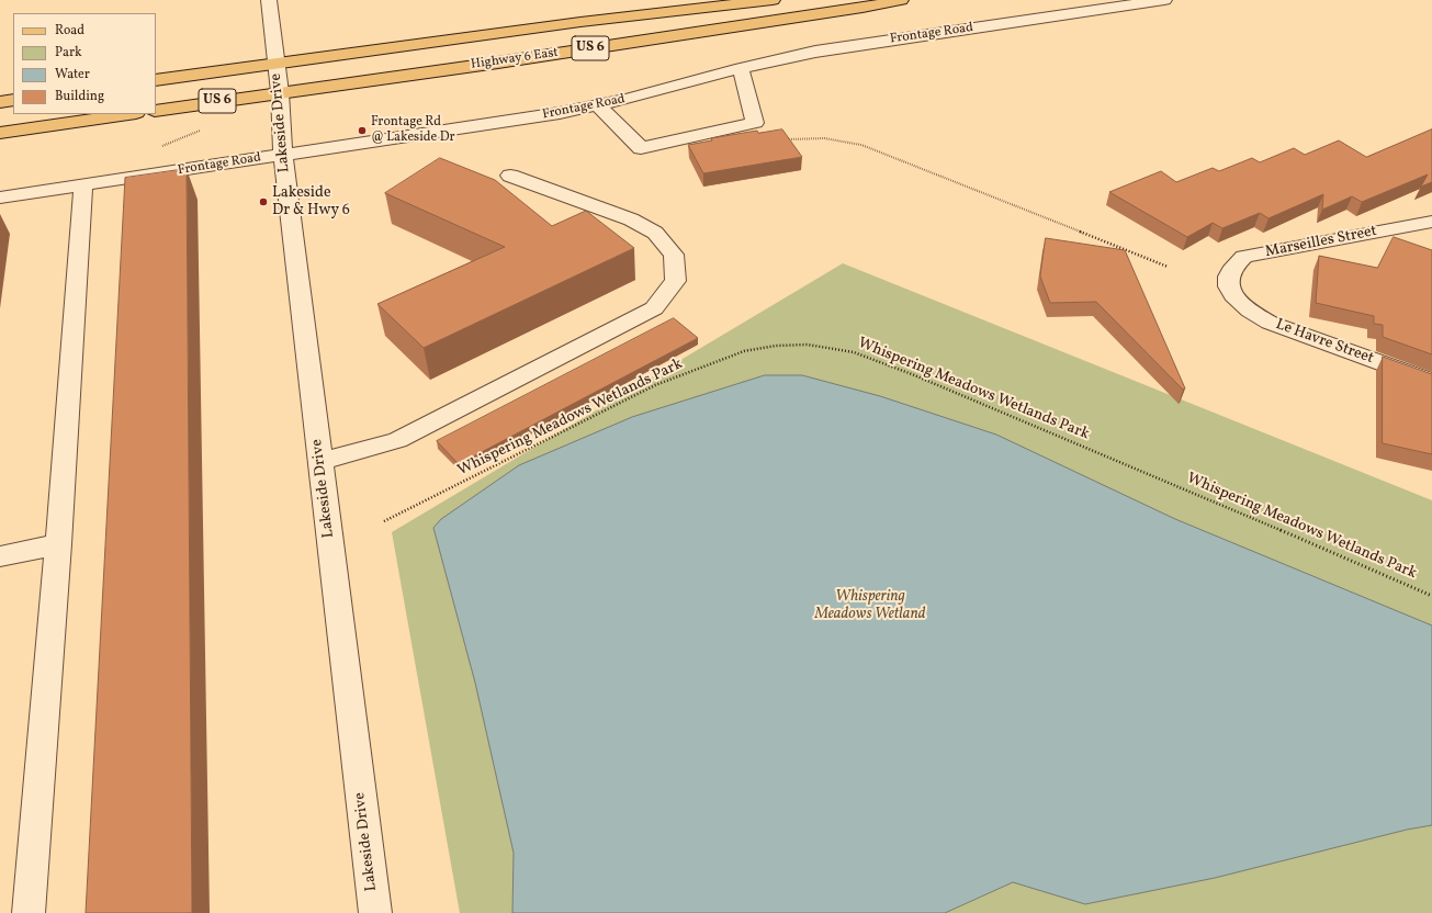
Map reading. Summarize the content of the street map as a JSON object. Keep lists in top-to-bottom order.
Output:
{
  "streets": {
    "main road": ["US 6", "Highway 6 East"],
    "street": [
      "Frontage Road",
      "Lakeside Drive",
      "Marseilles Street",
      "Le Havre Street"
    ],
    "path": ["Whispering Meadows Wetlands Park"]
  },
  "crossings": [
    ["Frontage Road", "Lakeside Drive"],
    ["Highway 6 East", "Lakeside Drive"],
    ["Marseilles Street", "Le Havre Street"]
  ],
  "parks": ["Whispering Meadows Wetland"],
  "places": ["Frontage Rd @ Lakeside Dr", "Lakeside Dr & Hwy 6"],
  "legend": [
    "Road",
    "Park",
    "Water",
    "Building"
  ]
}
